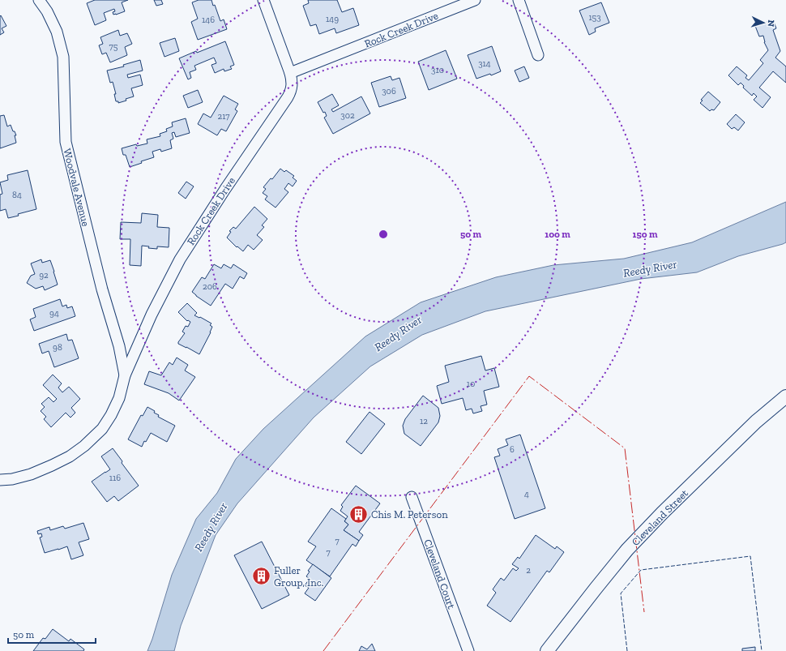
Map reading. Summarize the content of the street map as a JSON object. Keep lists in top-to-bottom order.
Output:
{
  "streets": {
    "street": [
      "Rock Creek Drive",
      "Woodvale Avenue",
      "Cleveland Street",
      "Cleveland Court"
    ]
  },
  "crossings": [
    ["Rock Creek Drive", "Woodvale Avenue"]
  ],
  "water": ["Reedy River"],
  "places": {
    "building": ["Chis M. Peterson", "Fuller Group, Inc."]
  },
  "house_numbers": [
    "153",
    "149",
    "146",
    "75",
    "314",
    "310",
    "306",
    "302",
    "217",
    "84",
    "92",
    "206",
    "94",
    "98",
    "10",
    "12",
    "6",
    "116",
    "4",
    "7",
    "7",
    "2"
  ],
  "scale_bar": "50 m",
  "north": "right",
  "rings": ["50 m", "100 m", "150 m"]
}
